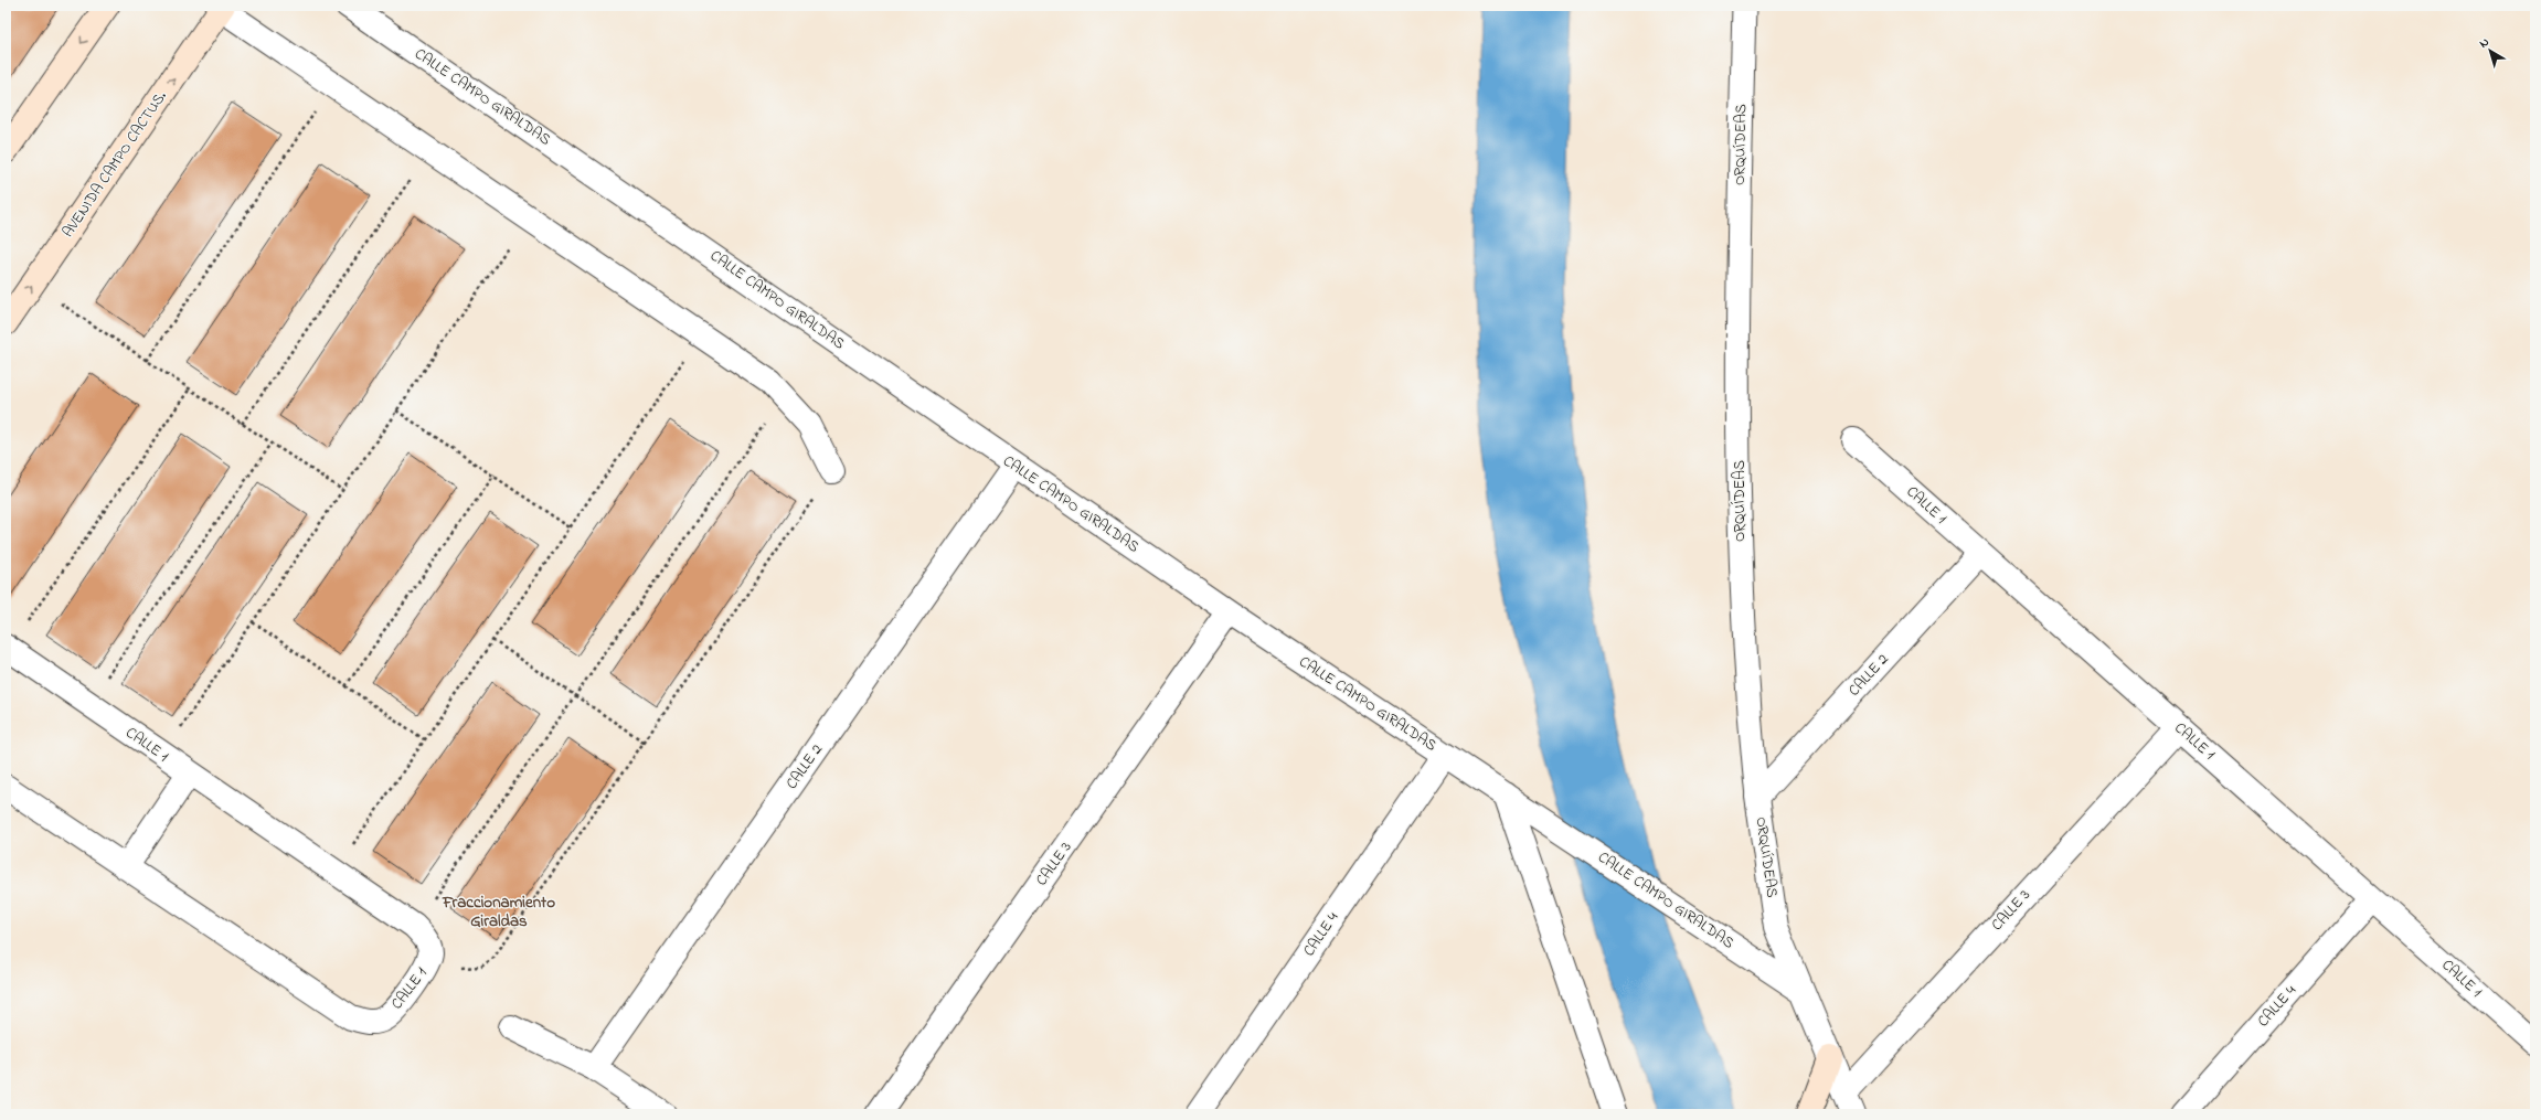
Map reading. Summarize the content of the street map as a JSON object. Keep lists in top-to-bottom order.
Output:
{
  "streets": {
    "street": [
      "CALLE CAMPO GIRALDAS",
      "ORQUÍDEAS",
      "AVENIDA CAMPO CACTUS.",
      "CALLE 1",
      "CALLE 2",
      "CALLE 3",
      "CALLE 4"
    ]
  },
  "crossings": [
    ["CALLE CAMPO GIRALDAS", "ORQUÍDEAS"],
    ["CALLE CAMPO GIRALDAS", "CALLE 2"],
    ["CALLE CAMPO GIRALDAS", "CALLE 3"],
    ["CALLE CAMPO GIRALDAS", "CALLE 4"],
    ["ORQUÍDEAS", "CALLE 2"],
    ["ORQUÍDEAS", "CALLE 3"],
    ["CALLE 1", "CALLE 2"],
    ["CALLE 1", "CALLE 3"],
    ["CALLE 1", "CALLE 4"]
  ],
  "districts": ["Fraccionamiento Giraldas"],
  "north": "top left"
}
